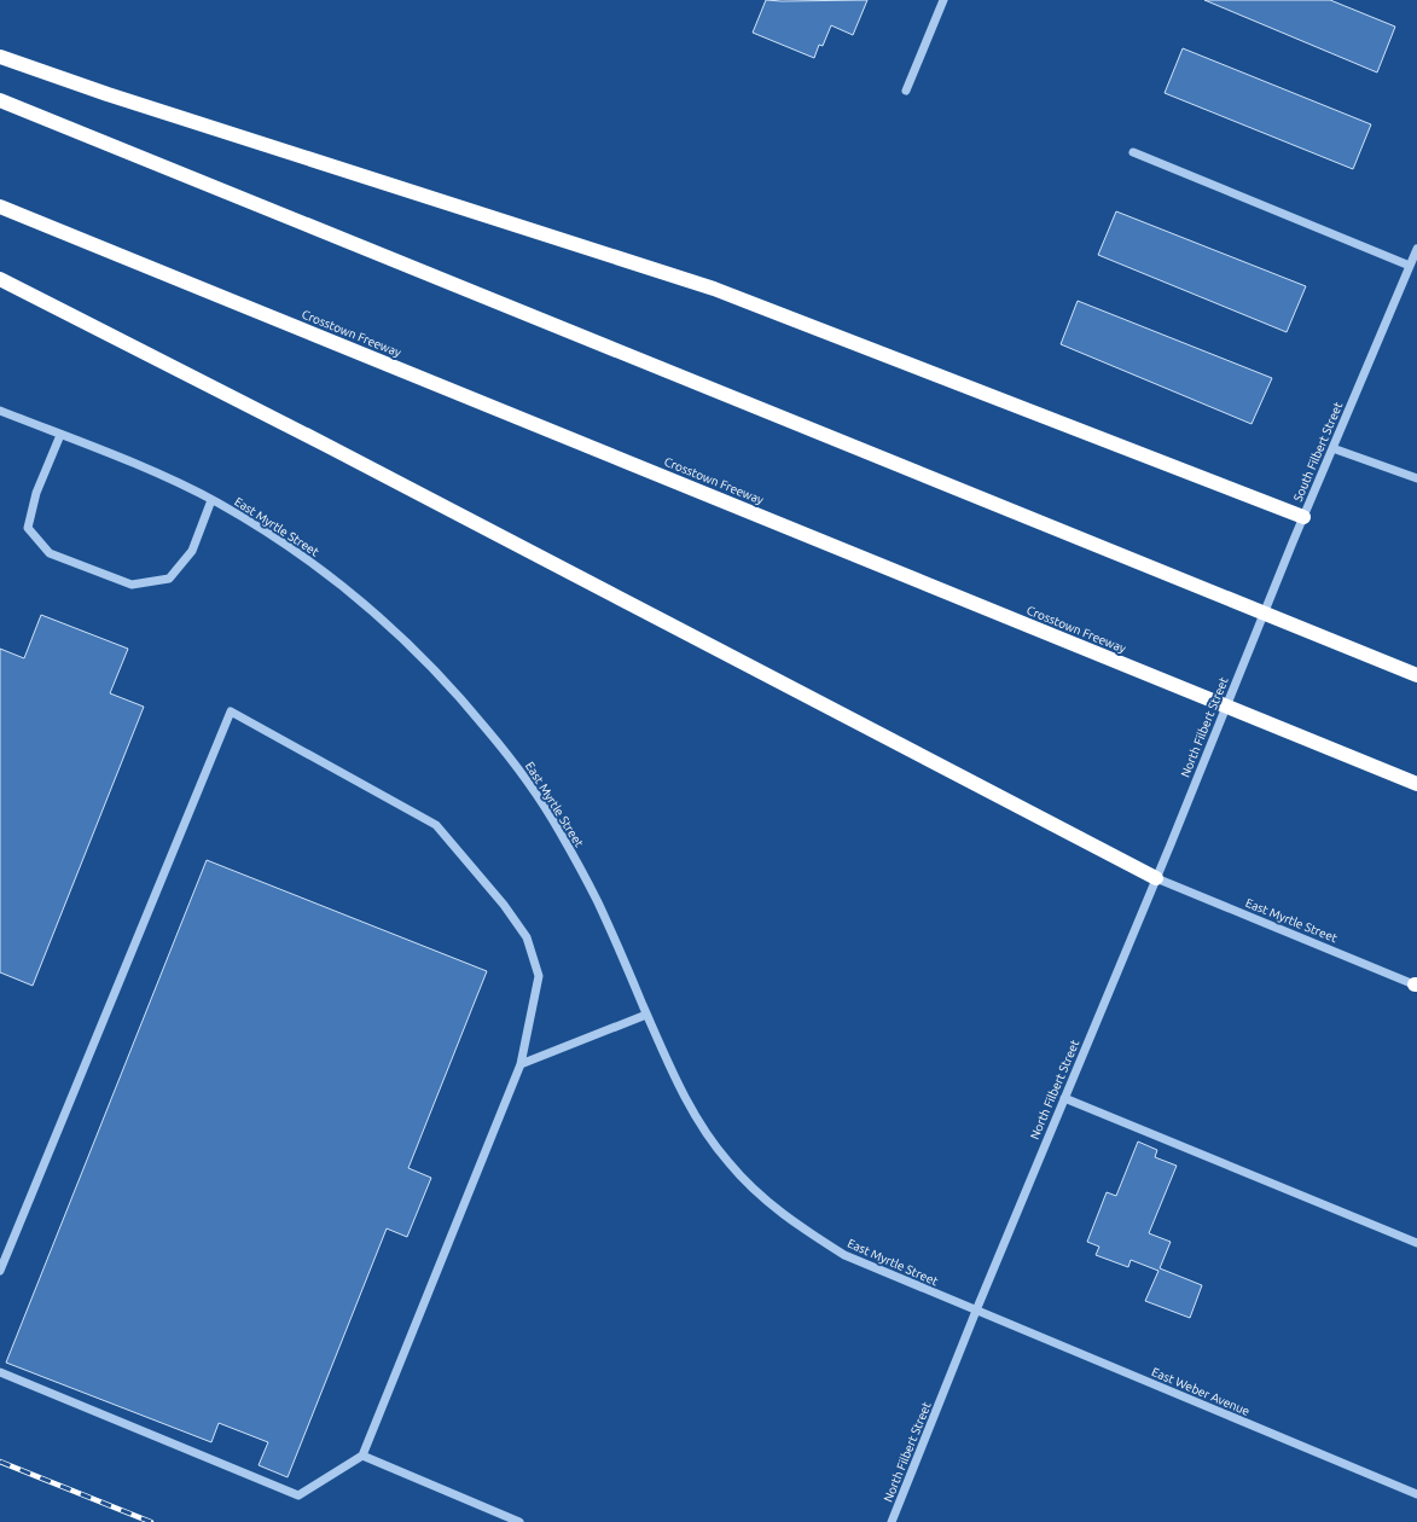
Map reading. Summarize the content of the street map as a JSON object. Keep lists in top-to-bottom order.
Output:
{
  "streets": {
    "highway": ["Crosstown Freeway"],
    "street": [
      "South Filbert Street",
      "East Myrtle Street",
      "North Filbert Street",
      "East Weber Avenue"
    ]
  },
  "crossings": [
    ["South Filbert Street", "North Filbert Street"],
    ["East Myrtle Street", "North Filbert Street"],
    ["East Myrtle Street", "East Weber Avenue"],
    ["North Filbert Street", "East Weber Avenue"]
  ]
}
